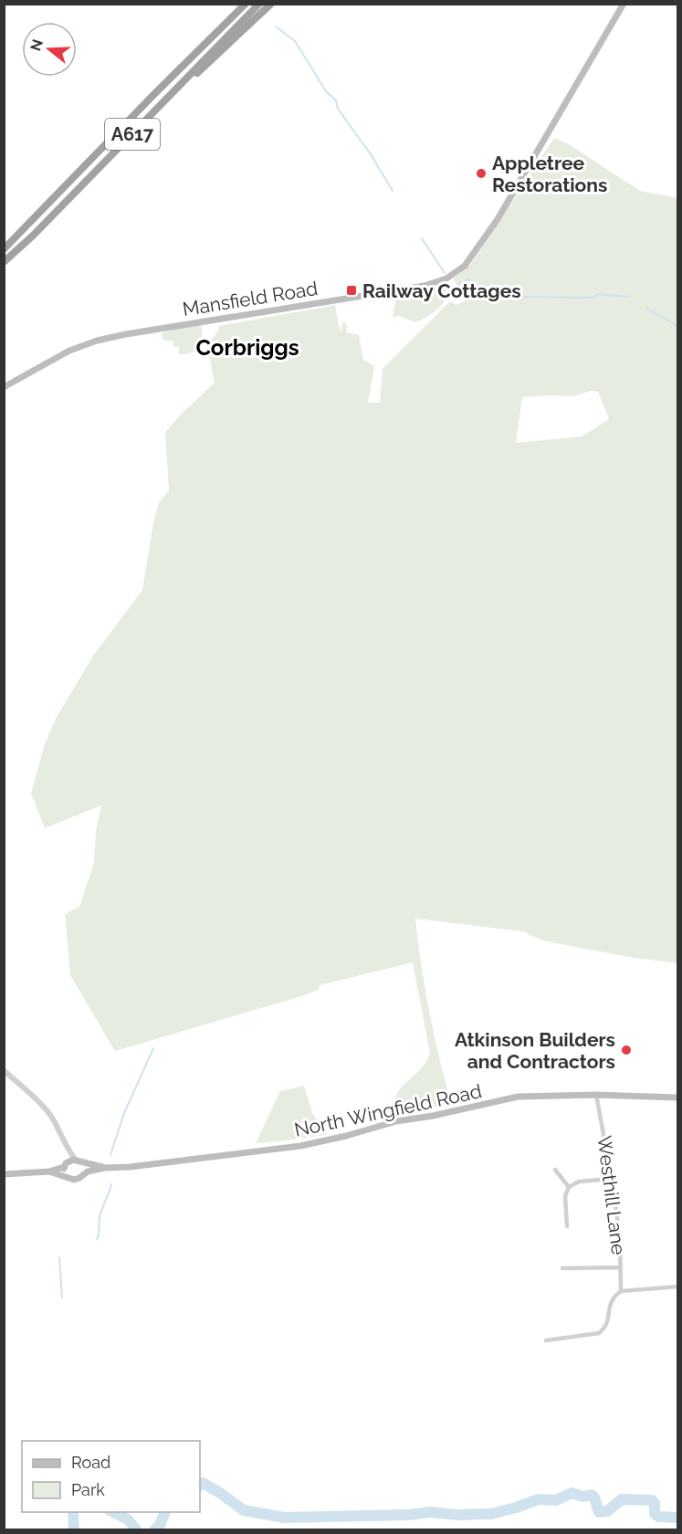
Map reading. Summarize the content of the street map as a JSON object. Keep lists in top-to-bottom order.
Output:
{
  "streets": {
    "highway": ["A617"],
    "main road": ["Mansfield Road", "North Wingfield Road"],
    "street": ["Westhill Lane"]
  },
  "crossings": [
    ["North Wingfield Road", "Westhill Lane"]
  ],
  "districts": ["Corbriggs"],
  "places": {
    "other": ["Appletree Restorations", "Atkinson Builders and Contractors"],
    "transit": ["Railway Cottages"]
  },
  "legend": ["Road", "Park"],
  "north": "left"
}
